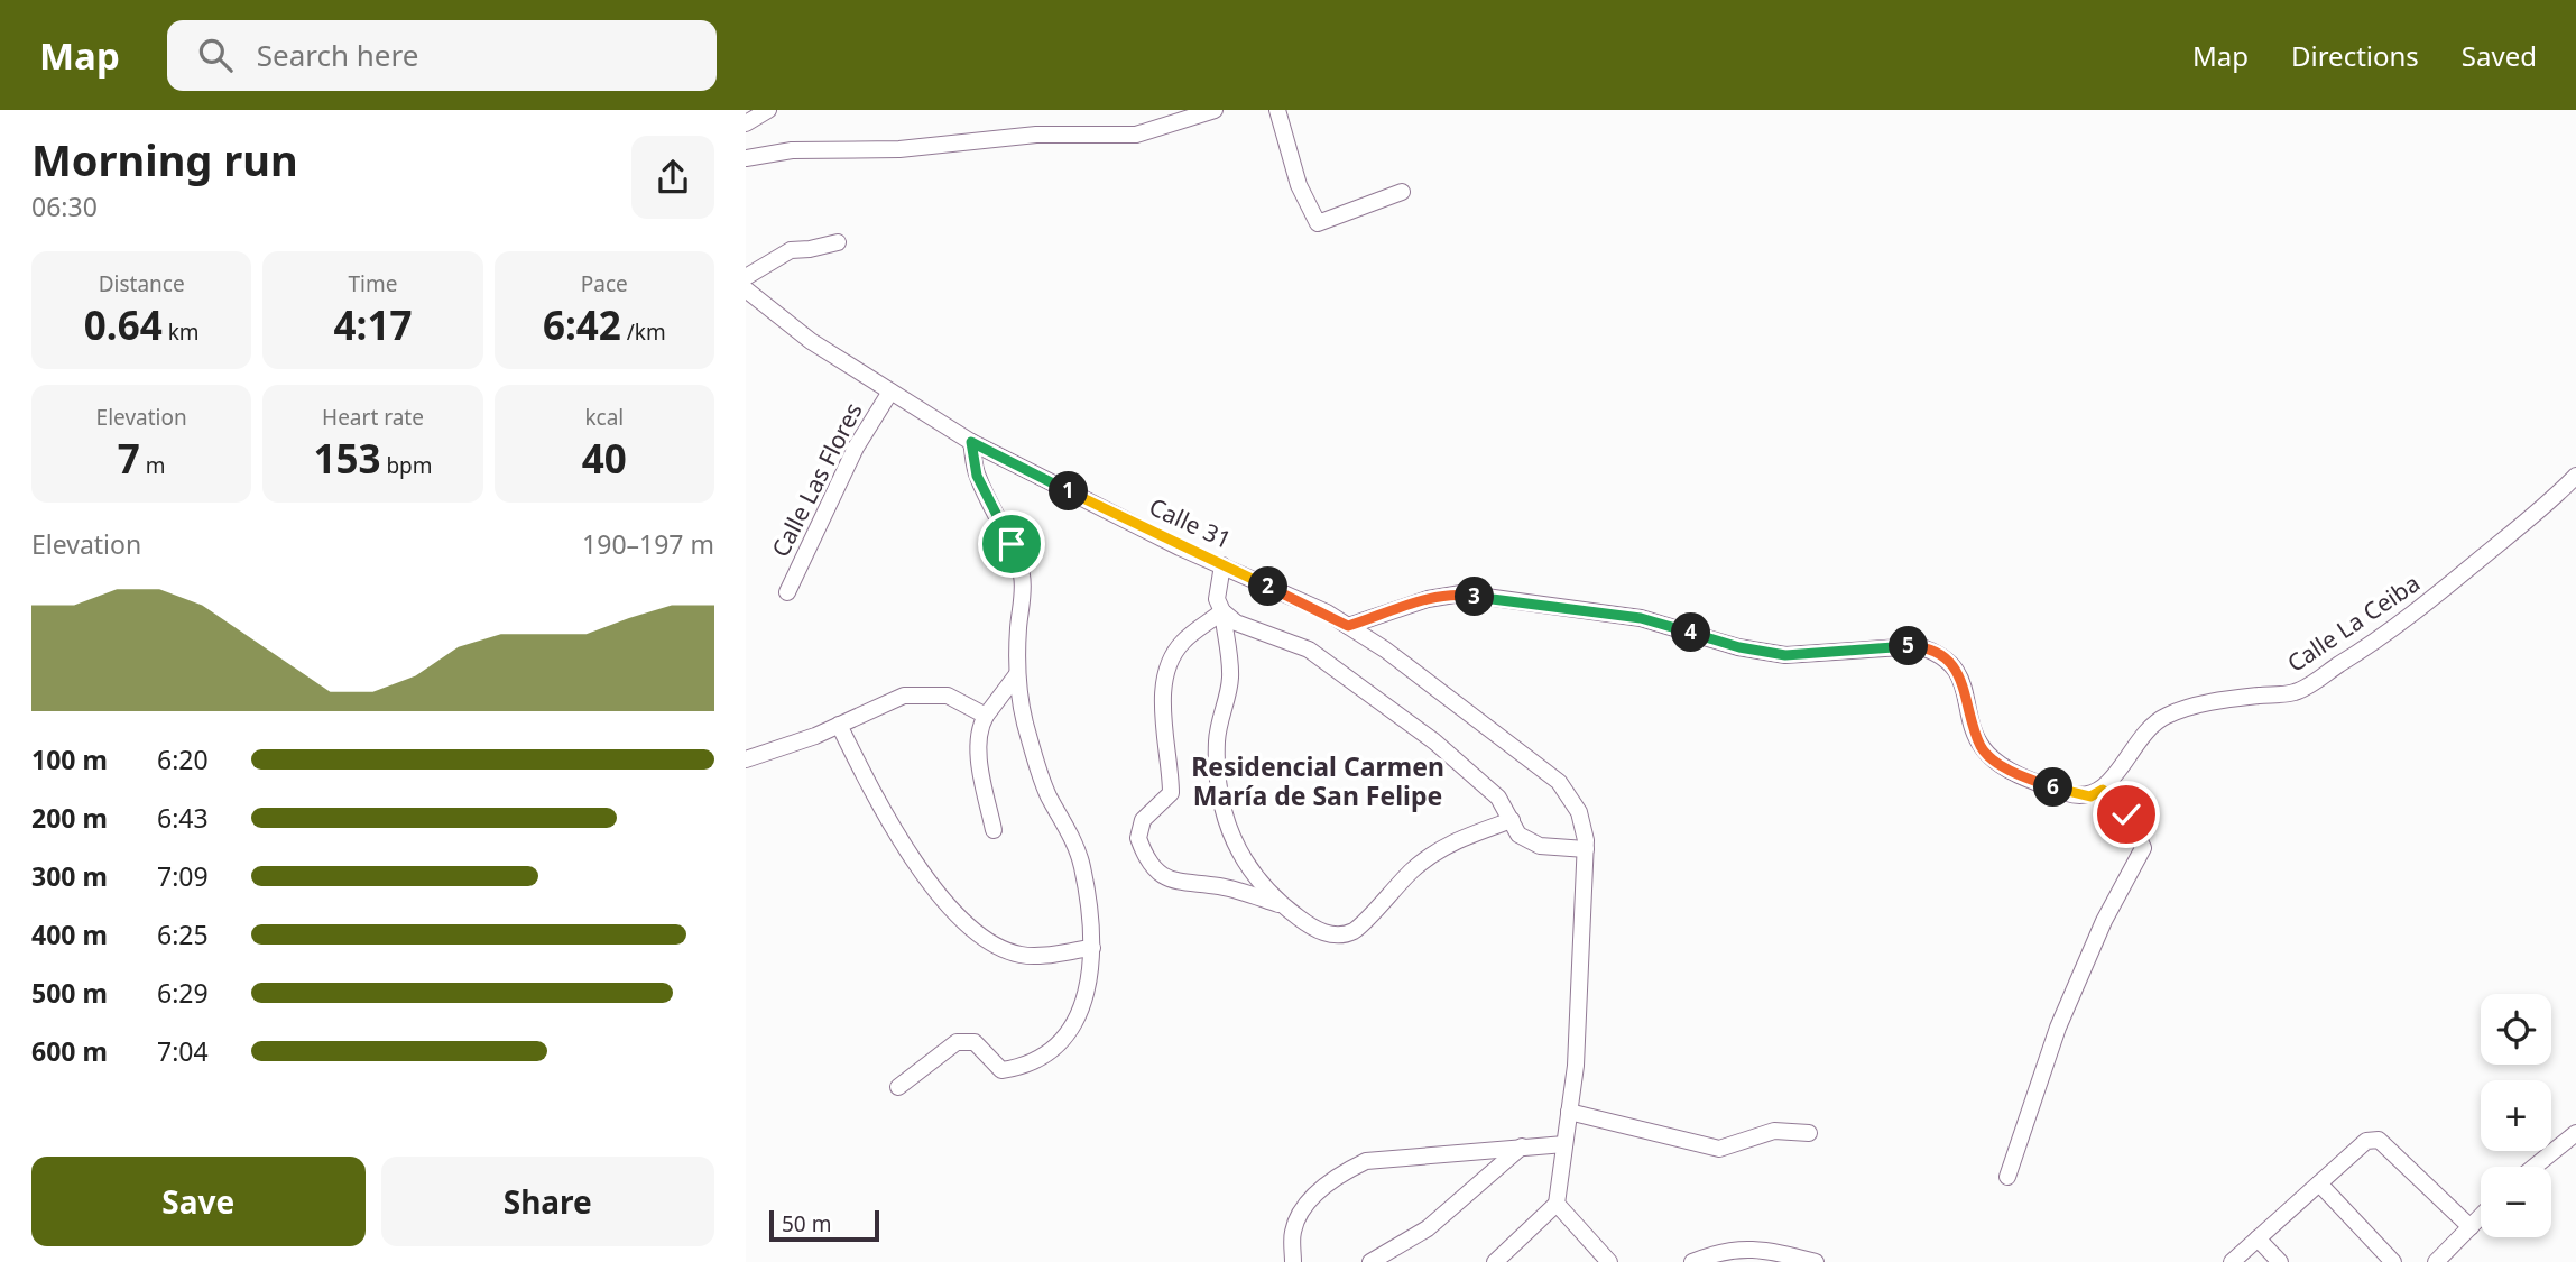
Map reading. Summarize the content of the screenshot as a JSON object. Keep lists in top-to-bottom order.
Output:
{
  "streets": {
    "street": ["Calle Las Flores", "Calle 31", "Calle La Ceiba"]
  },
  "crossings": [
    ["Calle Las Flores", "Calle 31"]
  ],
  "districts": ["Residencial Carmen María de San Felipe"],
  "scale_bar": "50 m",
  "page": {
    "header": "Map",
    "search": "Search here",
    "nav": ["Map", "Directions", "Saved"],
    "heading": ["Morning run", "06:30"],
    "stats": [
      ["Distance", "0.64 km"],
      ["Time", "4:17"],
      ["Pace", "6:42 /km"],
      ["Elevation", "7 m"],
      ["Heart rate", "153 bpm"],
      ["kcal", "40"]
    ],
    "pins": [
      "1",
      "2",
      "3",
      "4",
      "5",
      "6"
    ],
    "chart": ["Elevation", "190–197 m"],
    "list": [
      {
        "name": "100 m",
        "note": "6:20"
      },
      {
        "name": "200 m",
        "note": "6:43"
      },
      {
        "name": "300 m",
        "note": "7:09"
      },
      {
        "name": "400 m",
        "note": "6:25"
      },
      {
        "name": "500 m",
        "note": "6:29"
      },
      {
        "name": "600 m",
        "note": "7:04"
      }
    ],
    "map_buttons": ["+", "−"],
    "buttons": ["Save", "Share"],
    "scale": "50 m"
  }
}
